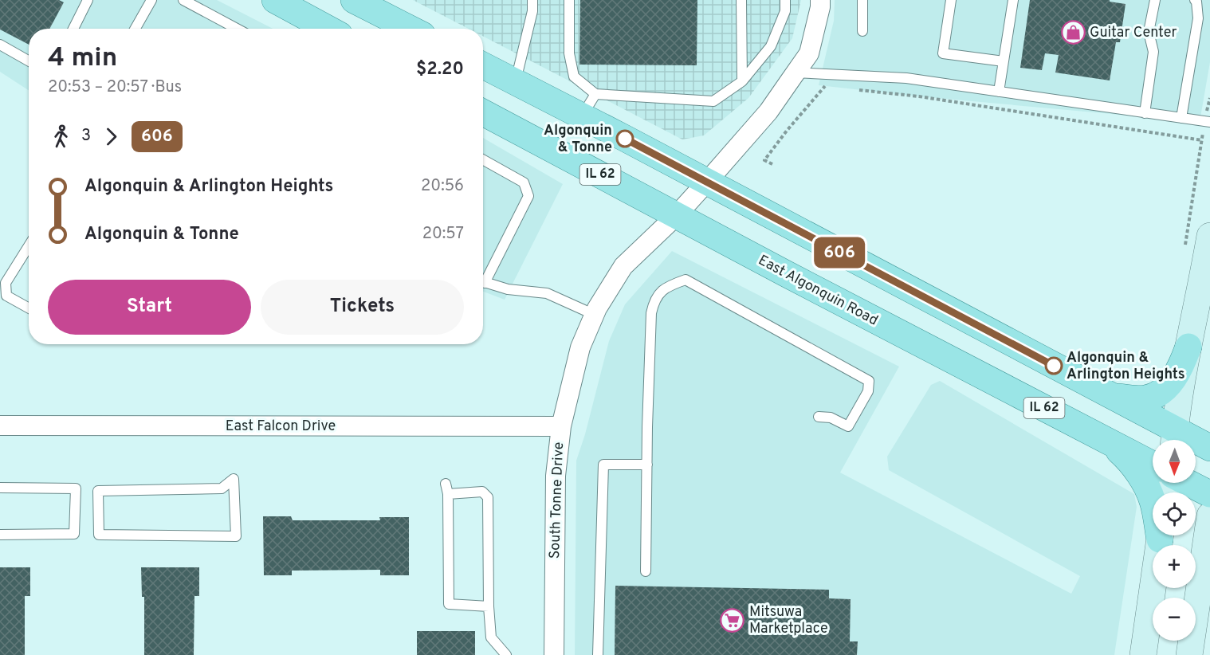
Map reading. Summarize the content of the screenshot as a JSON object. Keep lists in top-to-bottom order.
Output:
{
  "streets": {
    "main road": ["IL 62", "East Algonquin Road"],
    "street": ["East Falcon Drive", "South Tonne Drive"]
  },
  "crossings": [
    ["East Algonquin Road", "South Tonne Drive"],
    ["East Falcon Drive", "South Tonne Drive"]
  ],
  "places": {
    "shop": ["Guitar Center"],
    "other": ["Algonquin & Tonne", "Algonquin & Arlington Heights"],
    "supermarket": ["Mitsuwa Marketplace"]
  },
  "lines": ["bus line 606"],
  "north": "bottom",
  "page": {
    "on_map": "606",
    "heading": ["4 min", "20:53 – 20:57 · Bus", "$2.20"],
    "legs": ["3", "606"],
    "list": [
      {
        "name": "Algonquin & Arlington Heights",
        "value": "20:56"
      },
      {
        "name": "Algonquin & Tonne",
        "value": "20:57"
      }
    ],
    "buttons": ["Start", "Tickets"],
    "map_buttons": ["+", "−"]
  }
}
